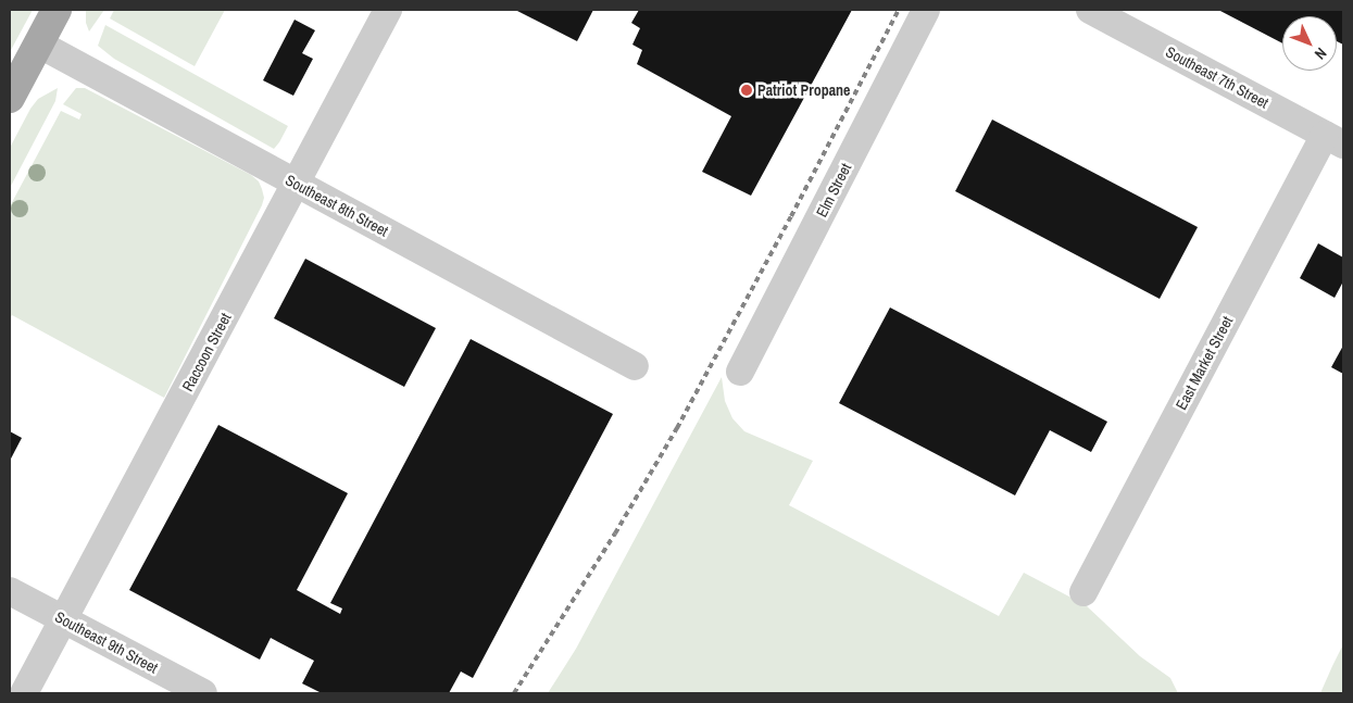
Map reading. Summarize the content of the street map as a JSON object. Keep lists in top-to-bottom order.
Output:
{
  "streets": {
    "street": [
      "Southeast 7th Street",
      "Elm Street",
      "Southeast 8th Street",
      "Raccoon Street",
      "East Market Street",
      "Southeast 9th Street"
    ]
  },
  "crossings": [
    ["Southeast 7th Street", "East Market Street"],
    ["Southeast 8th Street", "Raccoon Street"],
    ["Raccoon Street", "Southeast 9th Street"]
  ],
  "places": ["Patriot Propane"],
  "north": "bottom right"
}
